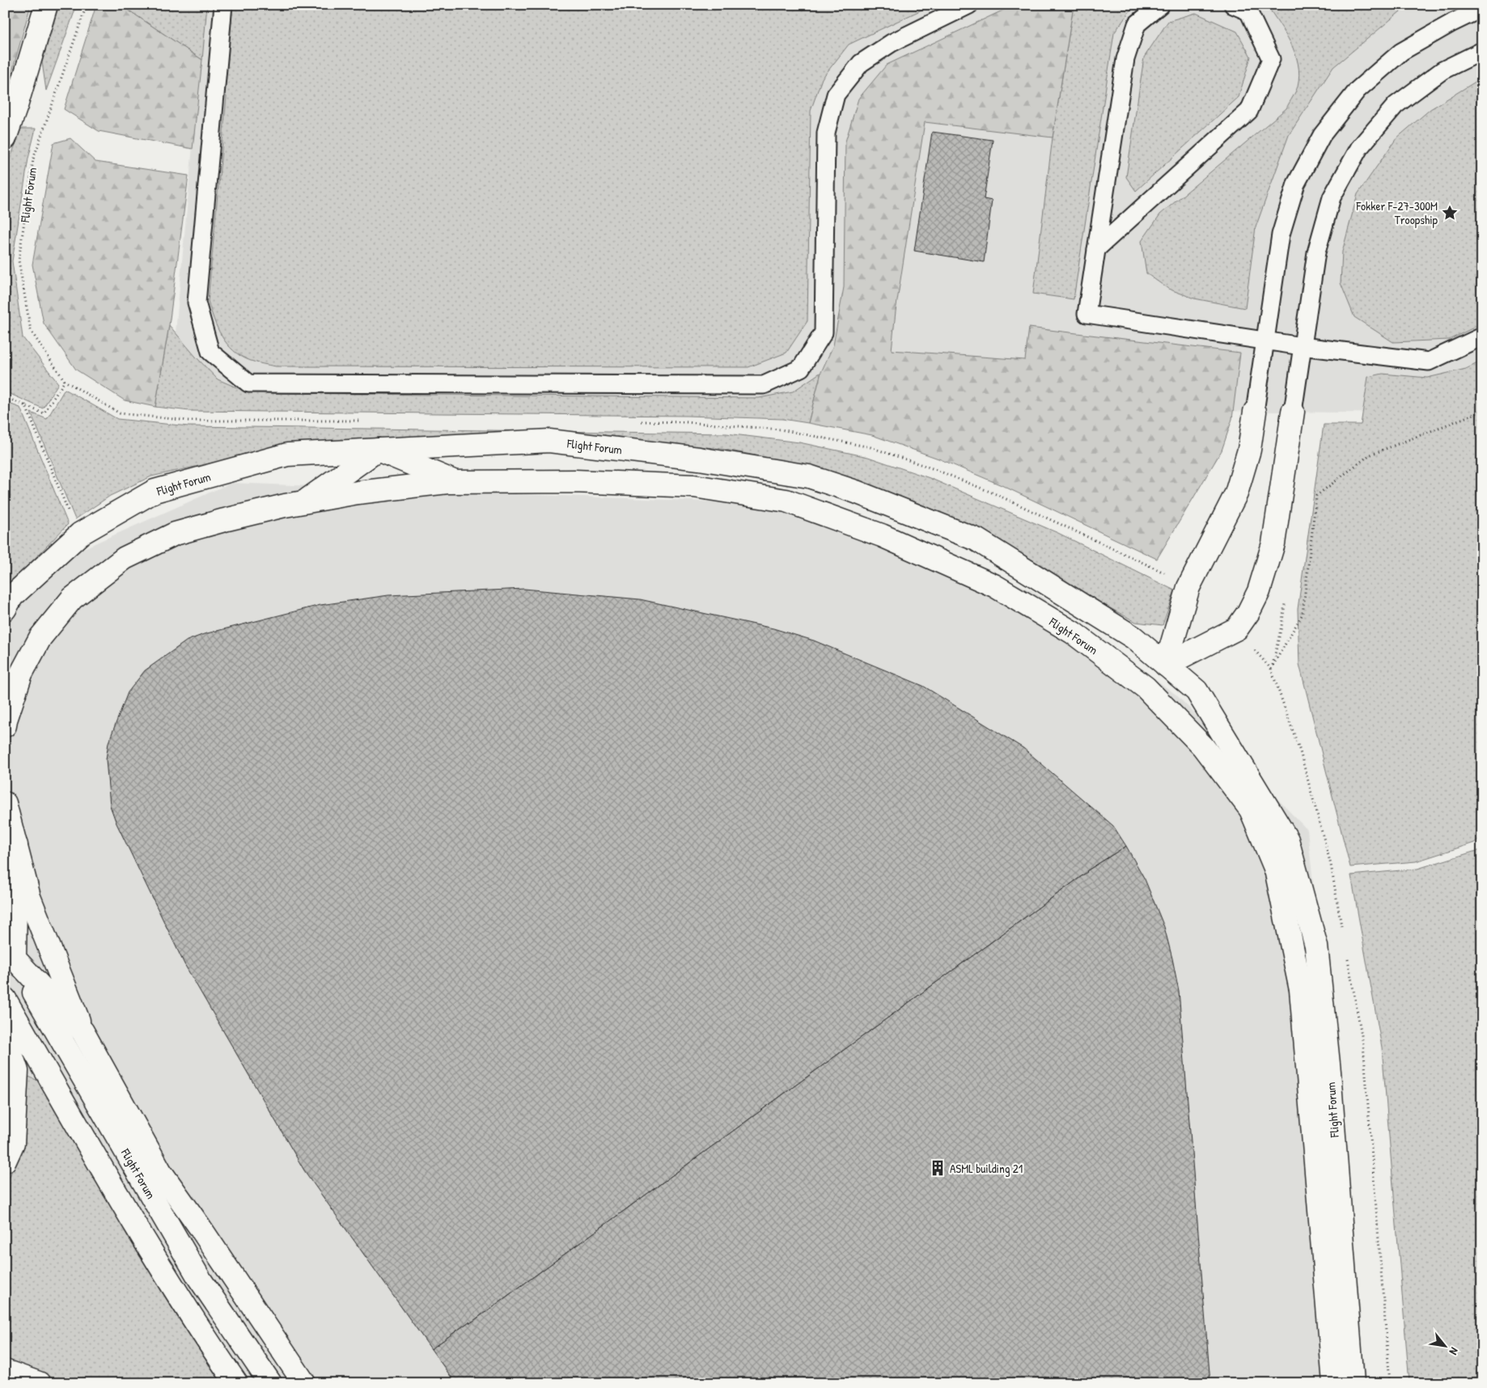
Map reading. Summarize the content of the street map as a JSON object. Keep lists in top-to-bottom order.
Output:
{
  "streets": {
    "street": ["Flight Forum"]
  },
  "places": {
    "place": ["Fokker F-27-300M Troopship"],
    "building": ["ASML building 21"]
  },
  "north": "bottom right"
}
